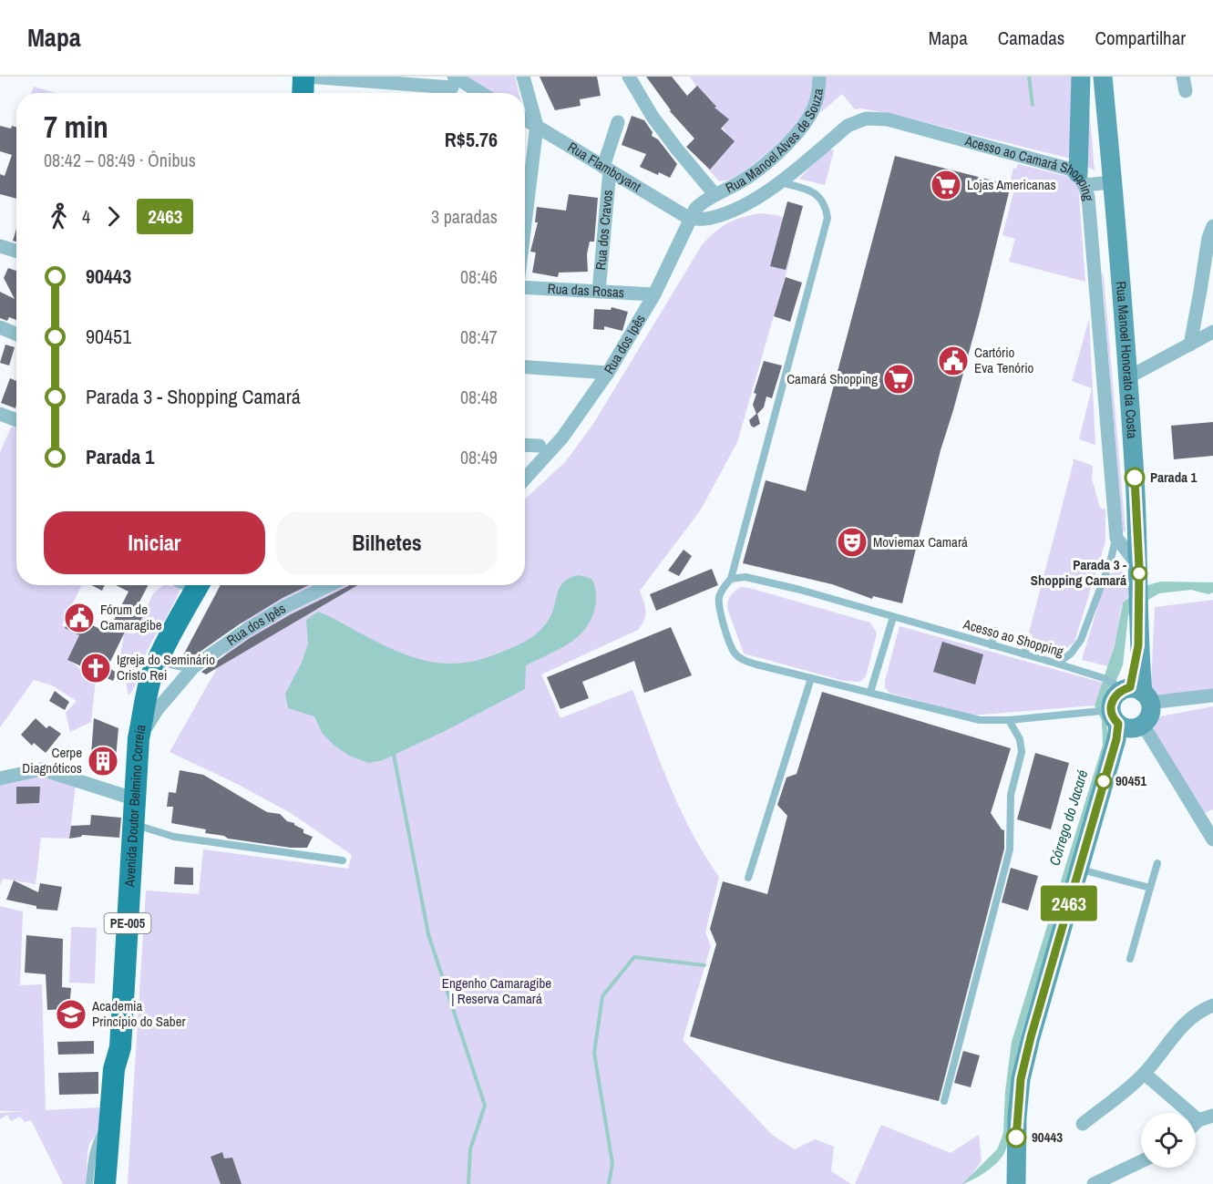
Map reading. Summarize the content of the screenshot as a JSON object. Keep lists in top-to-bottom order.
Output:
{
  "streets": {
    "main road": ["Avenida Doutor Belmino Correia", "PE-005"],
    "street": [
      "Rua Manoel Alves de Souza",
      "Rua Flamboyant",
      "Acesso ao Camará Shopping",
      "Rua dos Cravos",
      "Rua das Rosas",
      "Rua dos Ipês",
      "Rua Manoel Honorato da Costa"
    ],
    "lane": ["Acesso ao Shopping"]
  },
  "crossings": [
    ["Rua Manoel Alves de Souza", "Rua dos Ipês"],
    ["Rua Flamboyant", "Acesso ao Camará Shopping"],
    ["Rua Flamboyant", "Rua dos Cravos"],
    ["Rua Flamboyant", "Rua dos Ipês"],
    ["Acesso ao Camará Shopping", "Rua dos Ipês"],
    ["Rua dos Cravos", "Rua das Rosas"],
    ["Rua das Rosas", "Rua dos Ipês"],
    ["Rua dos Ipês", "Avenida Doutor Belmino Correia"],
    ["Rua Manoel Honorato da Costa", "Acesso ao Shopping"]
  ],
  "water": ["Córrego do Jacaré"],
  "parks": ["Engenho Camaragibe | Reserva Camará"],
  "places": {
    "supermarket": ["Lojas Americanas", "Camará Shopping"],
    "public building": ["Cartório Eva Tenório", "Fórum de Camaragibe"],
    "other": [
      "Parada 1",
      "Parada 3 - Shopping Camará",
      "90451",
      "90443"
    ],
    "theatre": ["Moviemax Camará"],
    "church": ["Igreja do Seminário Cristo Rei"],
    "building": ["Cerpe Diagnóticos"],
    "school or university": ["Academia Princípio do Saber"]
  },
  "lines": ["bus line 2463"],
  "page": {
    "header": "Mapa",
    "nav": ["Mapa", "Camadas", "Compartilhar"],
    "on_map": "2463",
    "heading": ["7 min", "08:42 – 08:49 · Ônibus", "R$5.76"],
    "legs": ["4", "2463", "3 paradas"],
    "list": [
      {
        "name": "90443",
        "value": "08:46"
      },
      {
        "name": "90451",
        "value": "08:47"
      },
      {
        "name": "Parada 3 - Shopping Camará",
        "value": "08:48"
      },
      {
        "name": "Parada 1",
        "value": "08:49"
      }
    ],
    "buttons": ["Iniciar", "Bilhetes"]
  }
}
